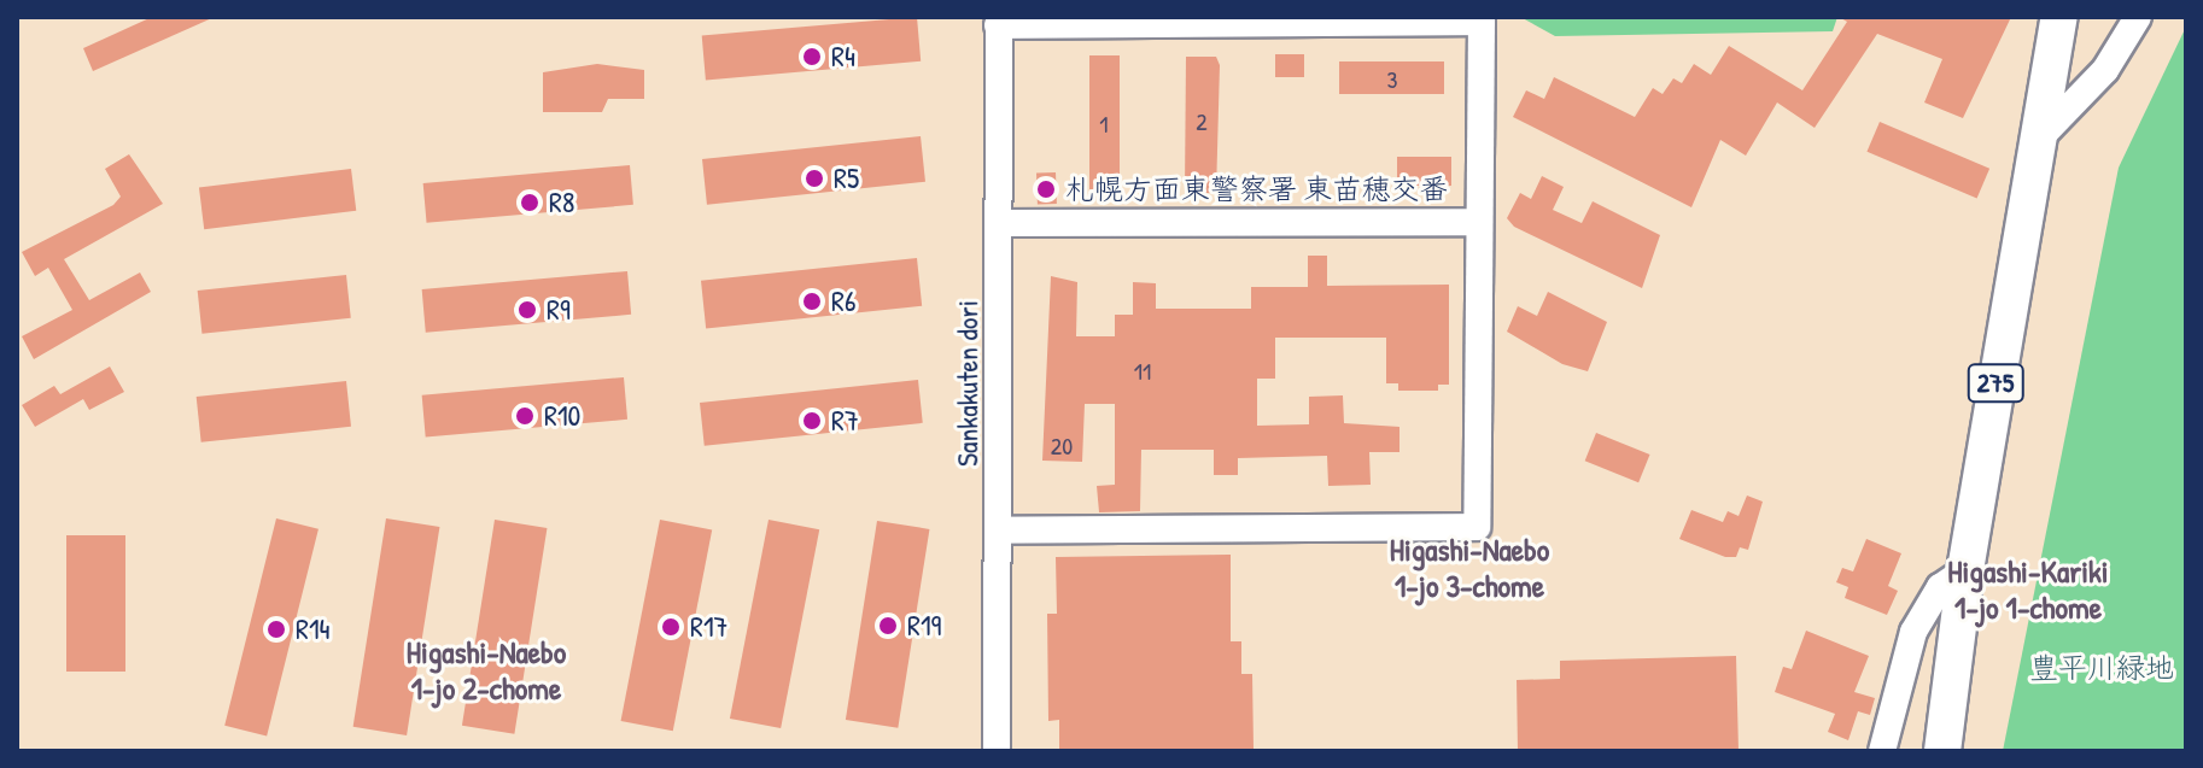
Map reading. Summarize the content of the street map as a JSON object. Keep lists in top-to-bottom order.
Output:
{
  "streets": {
    "highway": ["275"],
    "street": ["Sankakuten dori"]
  },
  "districts": ["Higashi-Naebo 1-jo 3-chome", "Higashi-Kariki 1-jo 1-chome", "Higashi-Naebo 1-jo 2-chome"],
  "parks": ["豊平川緑地"],
  "places": [
    "R4",
    "R5",
    "札幌方面東警察署 東苗穂交番",
    "R8",
    "R6",
    "R9",
    "R10",
    "R7",
    "R19",
    "R17",
    "R14"
  ],
  "house_numbers": [
    "3",
    "2",
    "1",
    "11",
    "20"
  ]
}
